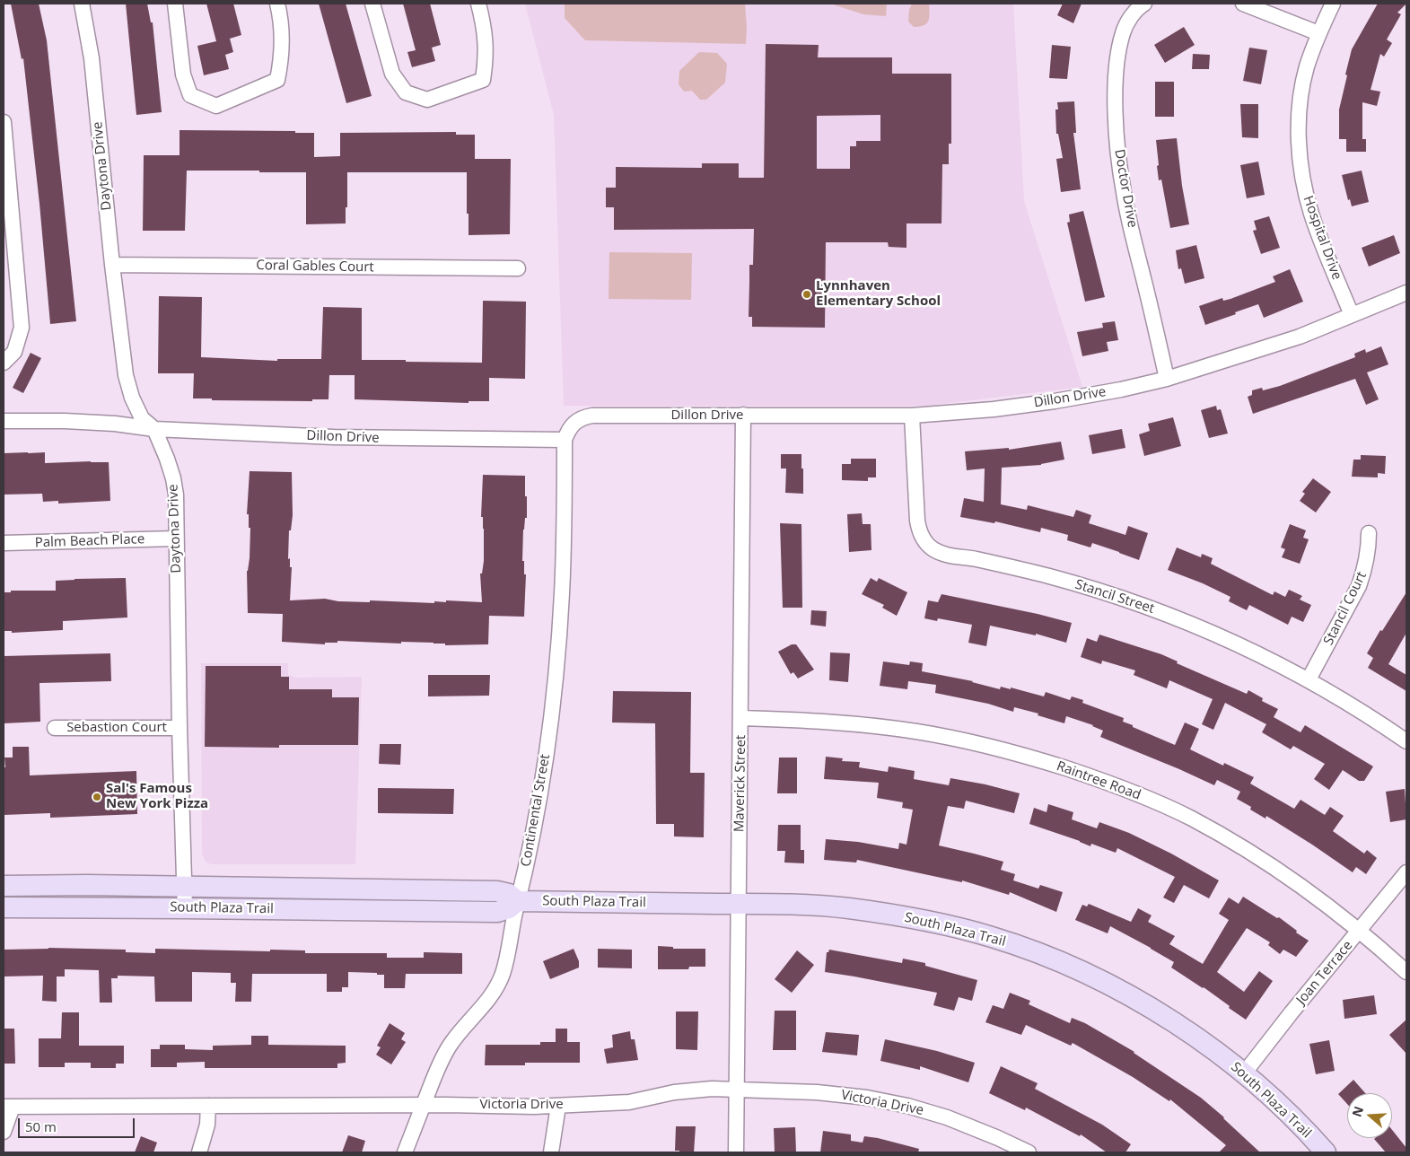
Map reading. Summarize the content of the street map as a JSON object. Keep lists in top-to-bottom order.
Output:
{
  "streets": {
    "main road": ["South Plaza Trail"],
    "street": [
      "Daytona Drive",
      "Doctor Drive",
      "Hospital Drive",
      "Coral Gables Court",
      "Dillon Drive",
      "Palm Beach Place",
      "Stancil Street",
      "Stancil Court",
      "Sebastion Court",
      "Raintree Road",
      "Maverick Street",
      "Continental Street",
      "Joan Terrace",
      "Victoria Drive"
    ]
  },
  "crossings": [
    ["Daytona Drive", "Coral Gables Court"],
    ["Daytona Drive", "Dillon Drive"],
    ["Daytona Drive", "Palm Beach Place"],
    ["Daytona Drive", "Sebastion Court"],
    ["Daytona Drive", "South Plaza Trail"],
    ["Doctor Drive", "Dillon Drive"],
    ["Hospital Drive", "Dillon Drive"],
    ["Dillon Drive", "Stancil Street"],
    ["Dillon Drive", "Maverick Street"],
    ["Dillon Drive", "Continental Street"],
    ["Stancil Street", "Stancil Court"],
    ["Raintree Road", "Maverick Street"],
    ["Raintree Road", "Joan Terrace"],
    ["Maverick Street", "South Plaza Trail"],
    ["Maverick Street", "Victoria Drive"],
    ["Continental Street", "South Plaza Trail"],
    ["Continental Street", "Victoria Drive"],
    ["South Plaza Trail", "Joan Terrace"]
  ],
  "places": ["Lynnhaven Elementary School", "Sal's Famous New York Pizza"],
  "scale_bar": "50 m",
  "north": "left"
}
